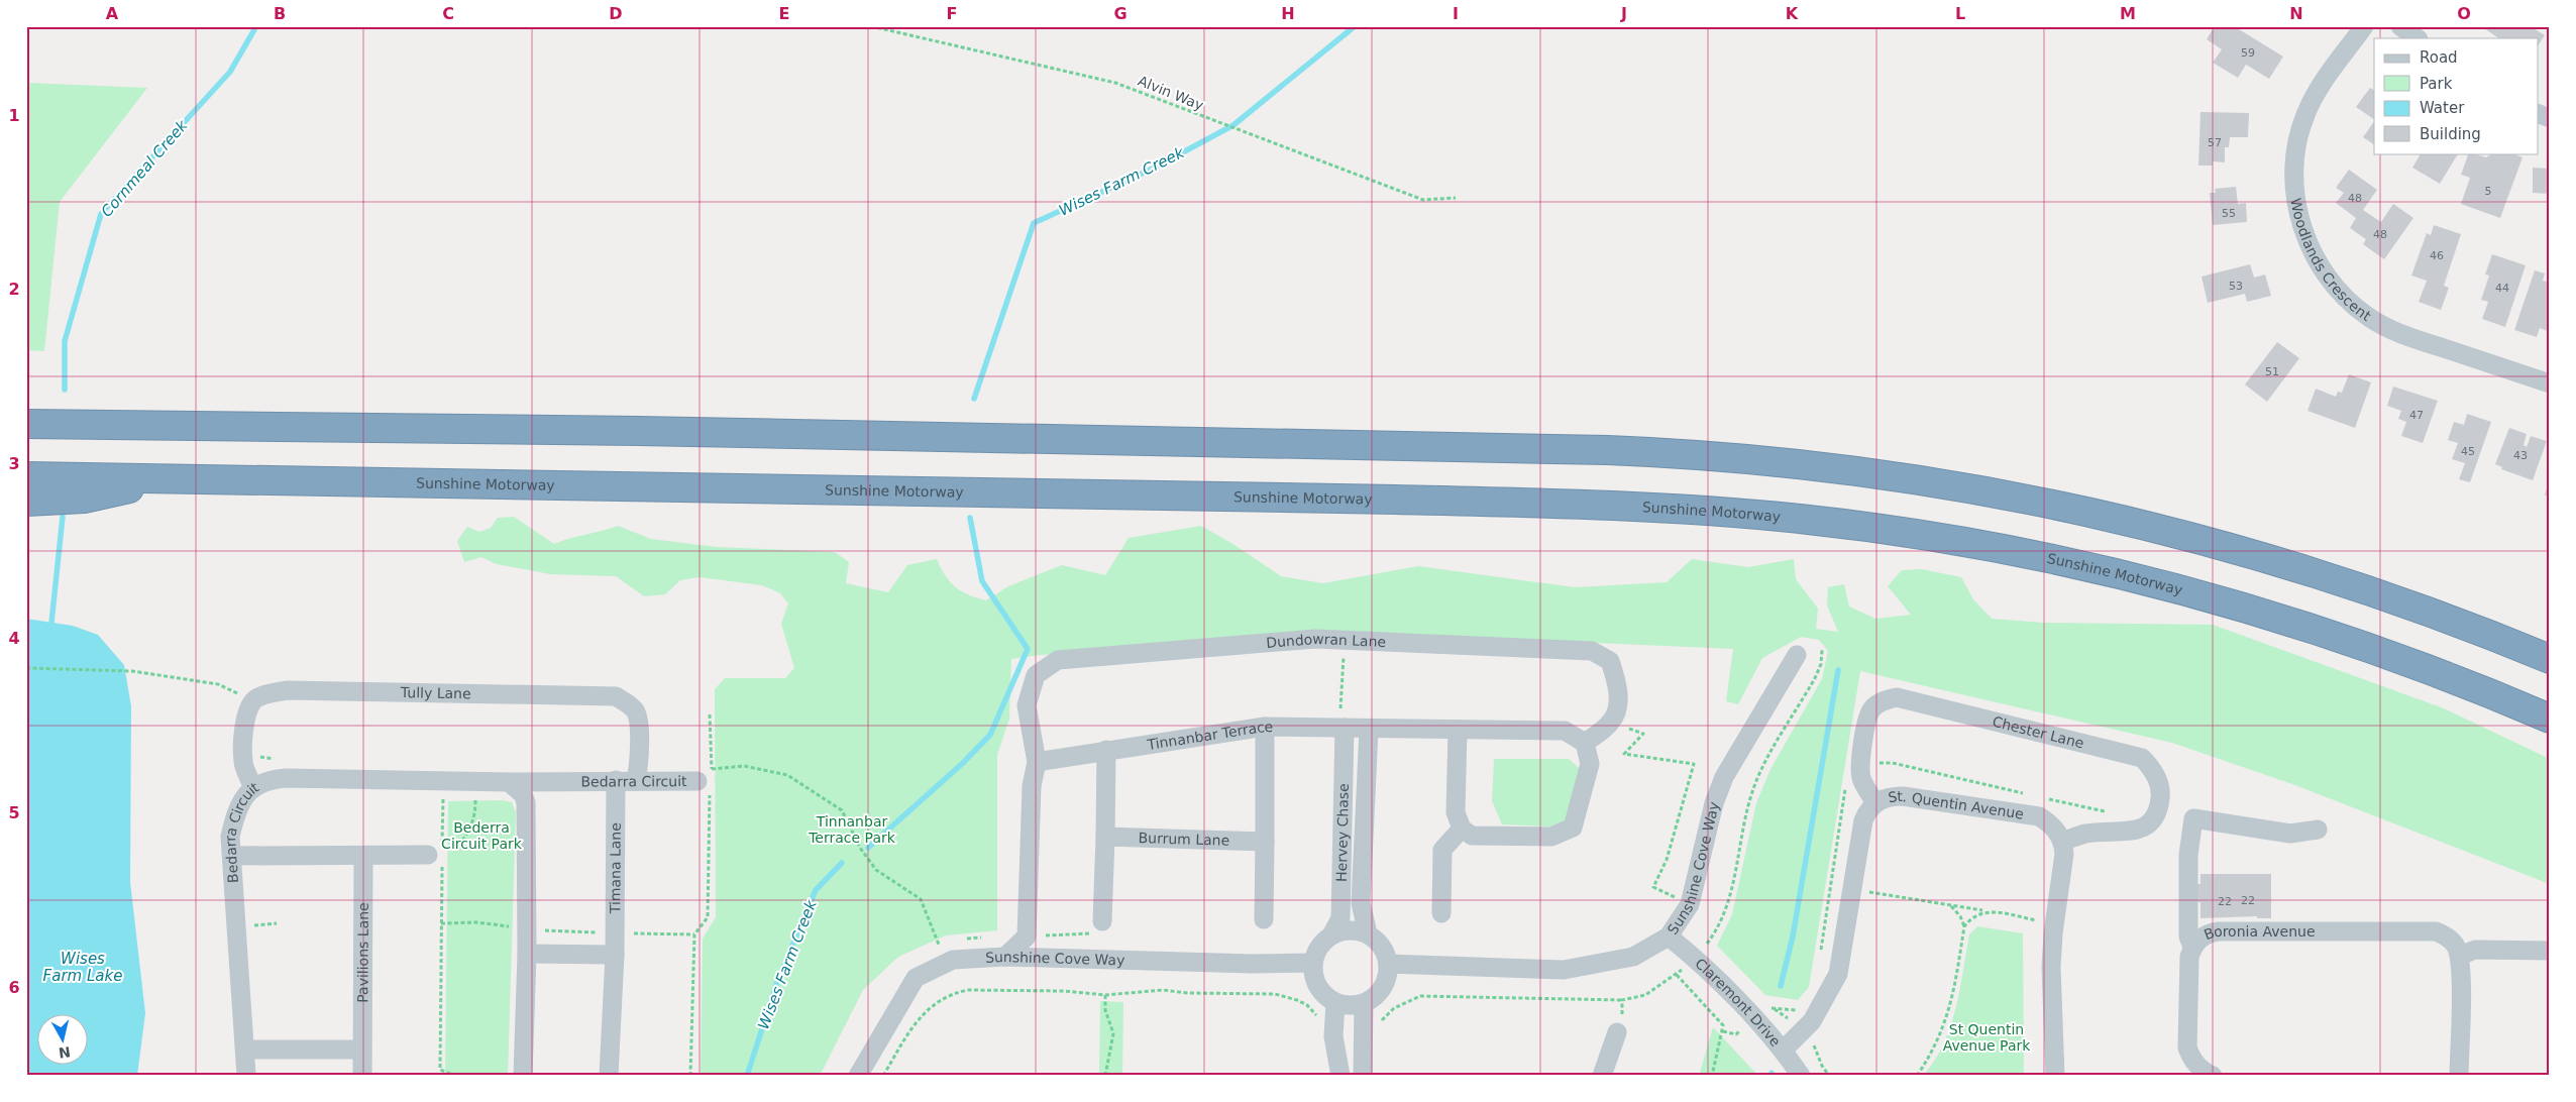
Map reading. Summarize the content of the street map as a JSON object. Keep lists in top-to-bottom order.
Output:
{
  "streets": {
    "highway": ["Sunshine Motorway"],
    "street": [
      "Woodlands Crescent",
      "Dundowran Lane",
      "Tully Lane",
      "Chester Lane",
      "Tinnanbar Terrace",
      "Bedarra Circuit",
      "St. Quentin Avenue",
      "Hervey Chase",
      "Burrum Lane",
      "Timana Lane",
      "Sunshine Cove Way",
      "Boronia Avenue",
      "Pavilions Lane",
      "Claremont Drive"
    ],
    "path": ["Alvin Way"]
  },
  "crossings": [
    ["Dundowran Lane", "Tinnanbar Terrace"],
    ["Tully Lane", "Bedarra Circuit"],
    ["Chester Lane", "St. Quentin Avenue"],
    ["Tinnanbar Terrace", "Hervey Chase"],
    ["Bedarra Circuit", "Timana Lane"],
    ["St. Quentin Avenue", "Claremont Drive"],
    ["Hervey Chase", "Sunshine Cove Way"],
    ["Sunshine Cove Way", "Claremont Drive"]
  ],
  "water": ["Cornmeal Creek", "Wises Farm Creek", "Wises Farm Lake"],
  "parks": ["Tinnanbar Terrace Park", "Bederra Circuit Park", "St Quentin Avenue Park"],
  "house_numbers": [
    "59",
    "57",
    "5",
    "48",
    "55",
    "48",
    "46",
    "53",
    "44",
    "51",
    "47",
    "45",
    "43",
    "22",
    "22"
  ],
  "legend": [
    "Road",
    "Park",
    "Water",
    "Building"
  ],
  "north": "bottom",
  "grid": {
    "columns": [
      "A",
      "B",
      "C",
      "D",
      "E",
      "F",
      "G",
      "H",
      "I",
      "J",
      "K",
      "L",
      "M",
      "N",
      "O"
    ],
    "rows": [
      "1",
      "2",
      "3",
      "4",
      "5",
      "6"
    ]
  }
}
